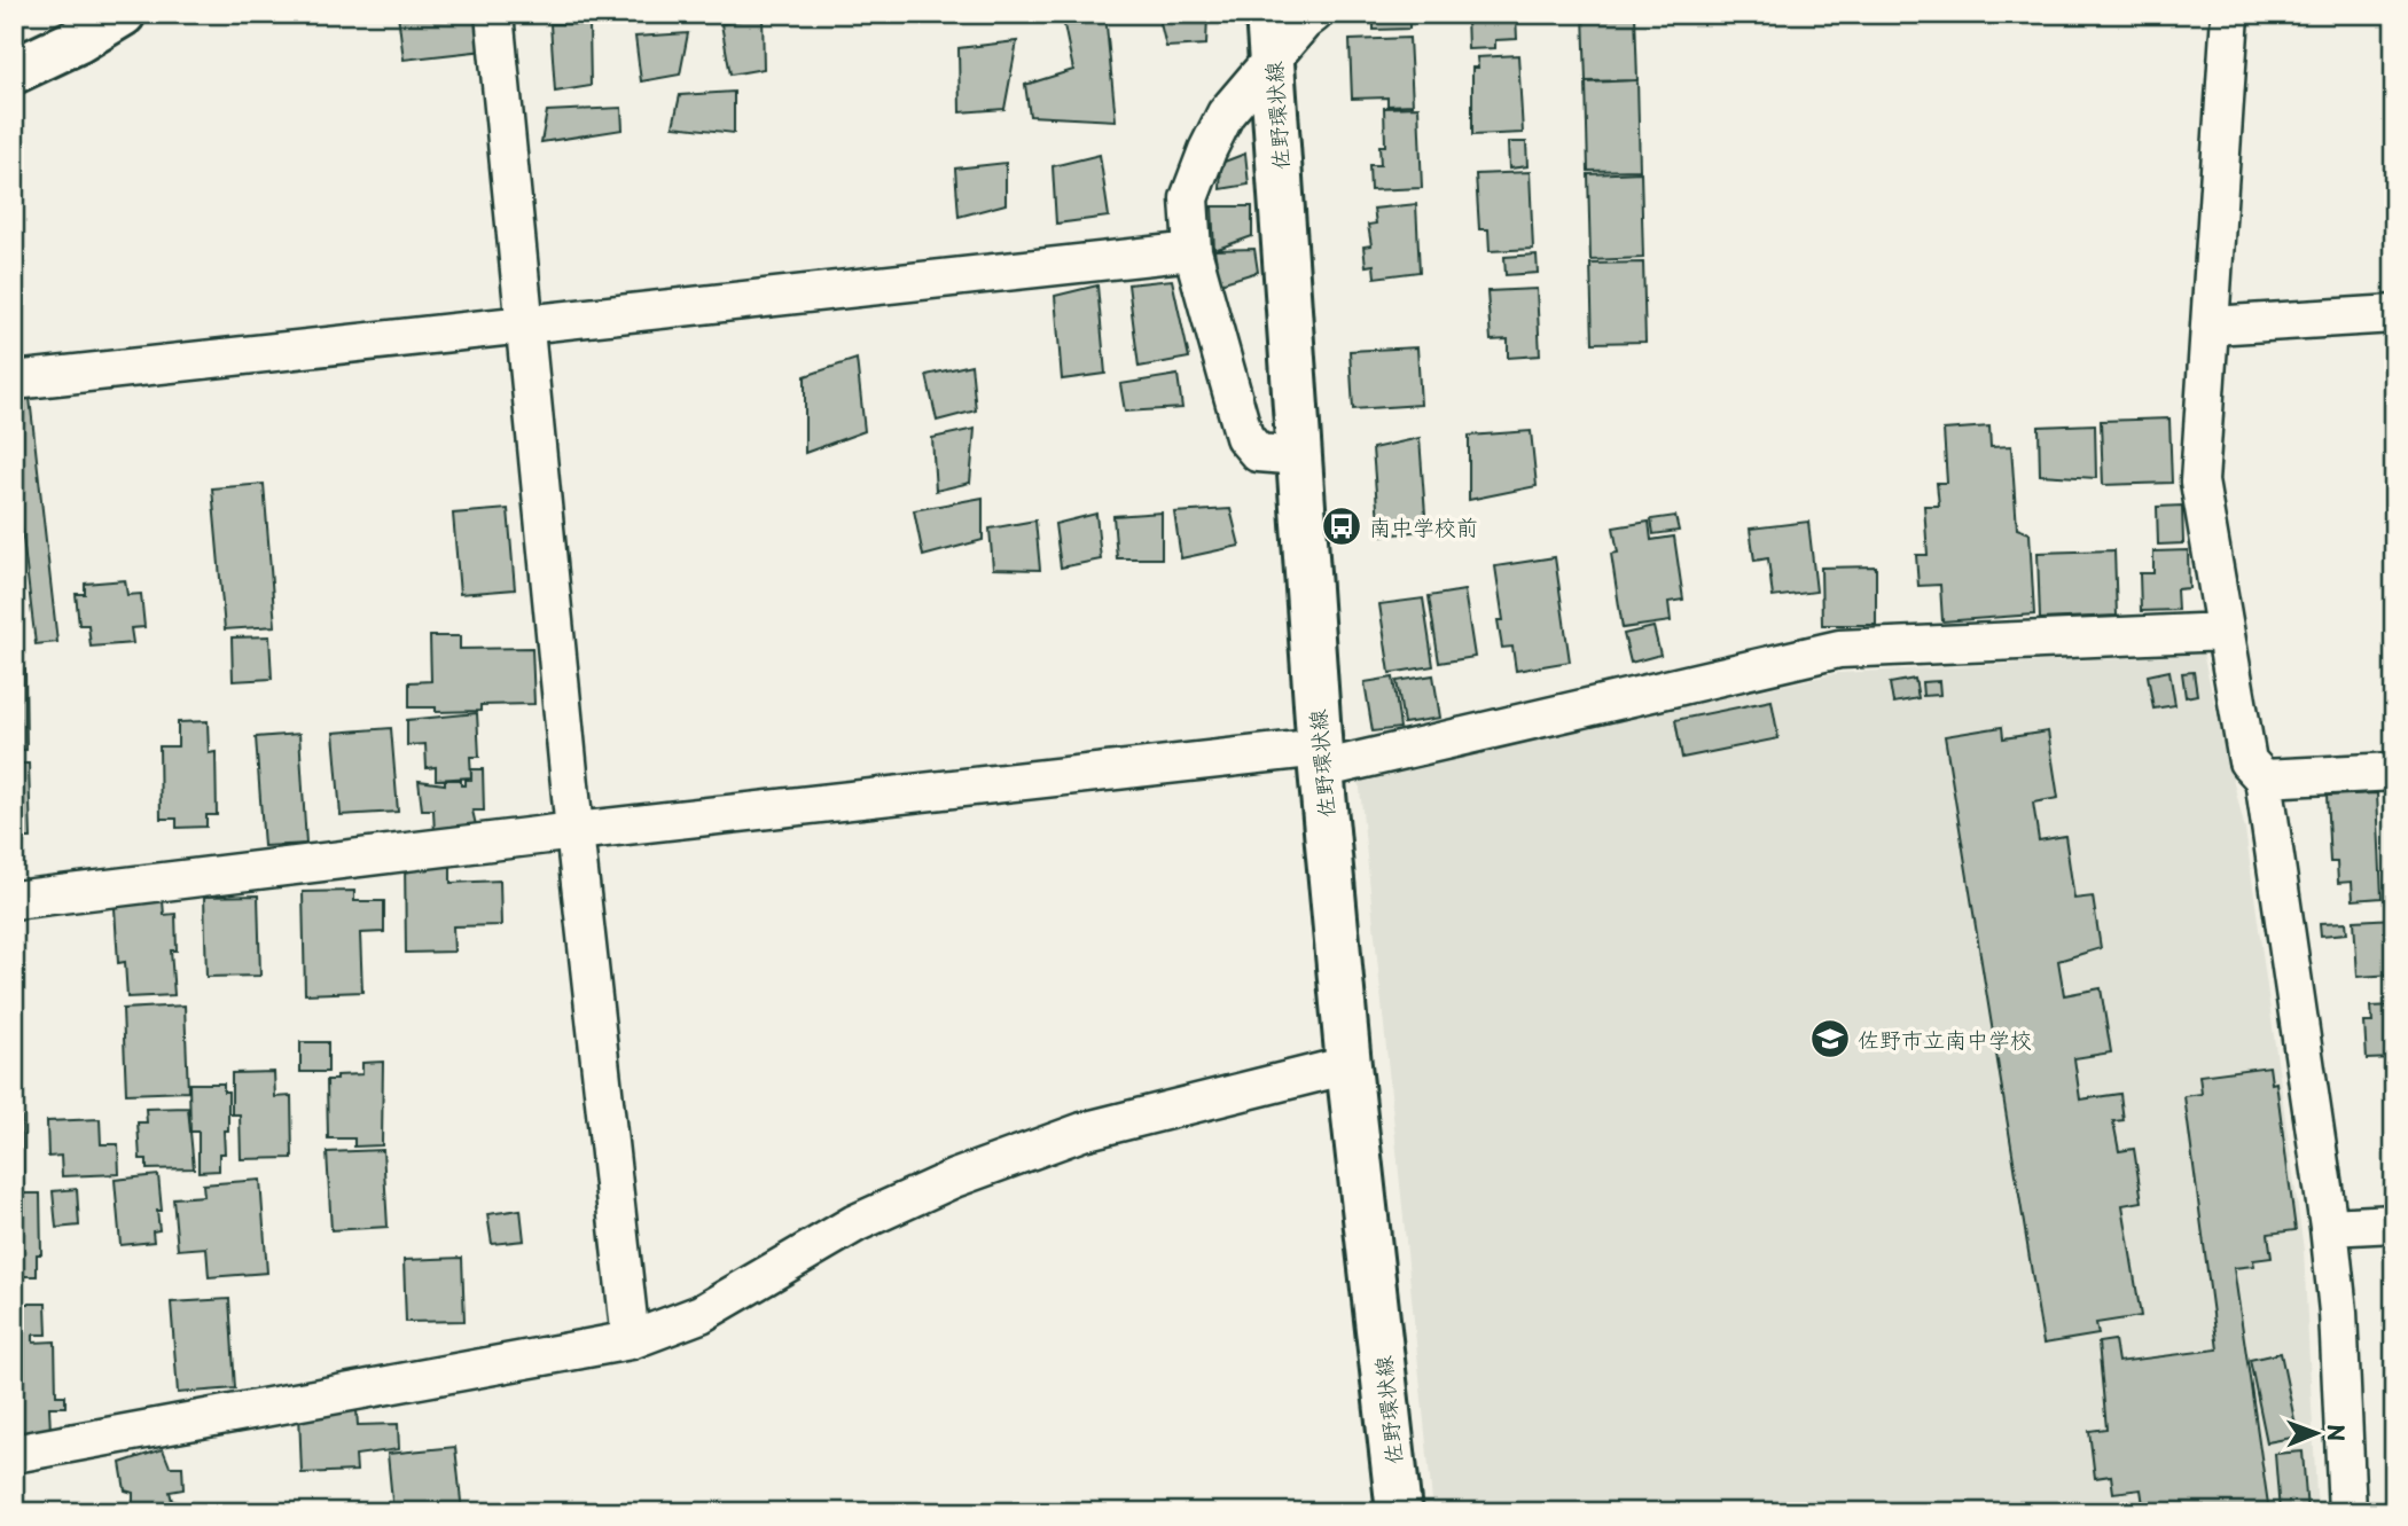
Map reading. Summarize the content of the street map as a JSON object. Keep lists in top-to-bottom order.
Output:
{
  "streets": {
    "main road": ["佐野環状線"]
  },
  "places": {
    "bus stop": ["南中学校前"],
    "school or university": ["佐野市立南中学校"]
  },
  "north": "right"
}
